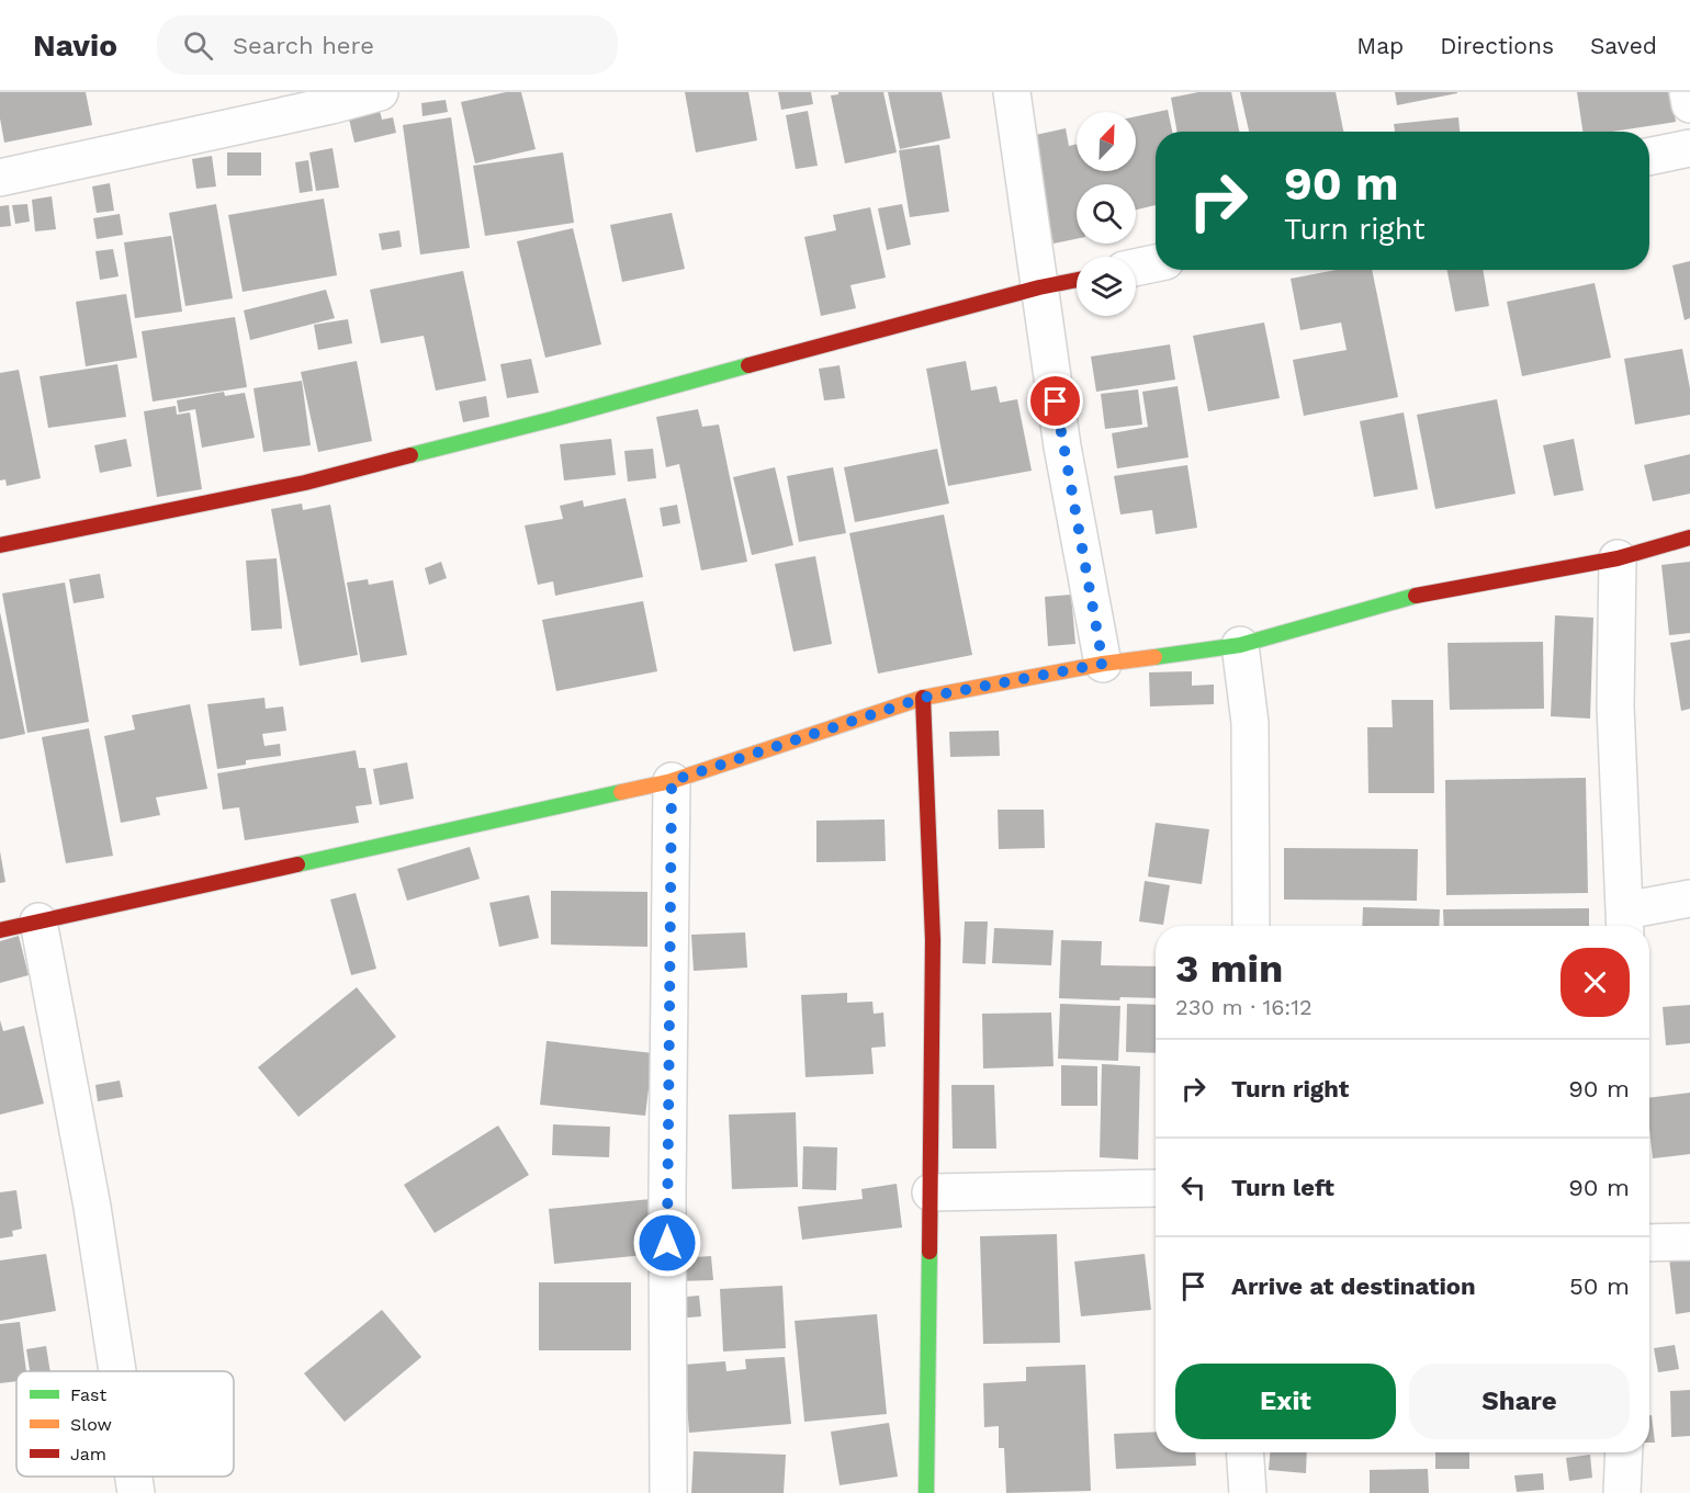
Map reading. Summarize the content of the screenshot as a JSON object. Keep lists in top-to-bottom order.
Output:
{
  "legend": ["Fast", "Slow", "Jam"],
  "north": "top right",
  "page": {
    "header": "Navio",
    "search": "Search here",
    "nav": ["Map", "Directions", "Saved"],
    "turn": ["90 m", "Turn right"],
    "heading": ["3 min", "230 m · 16:12"],
    "list": [
      {
        "name": "Turn right",
        "value": "90 m"
      },
      {
        "name": "Turn left",
        "value": "90 m"
      },
      {
        "name": "Arrive at destination",
        "value": "50 m"
      }
    ],
    "buttons": ["Exit", "Share"]
  }
}
